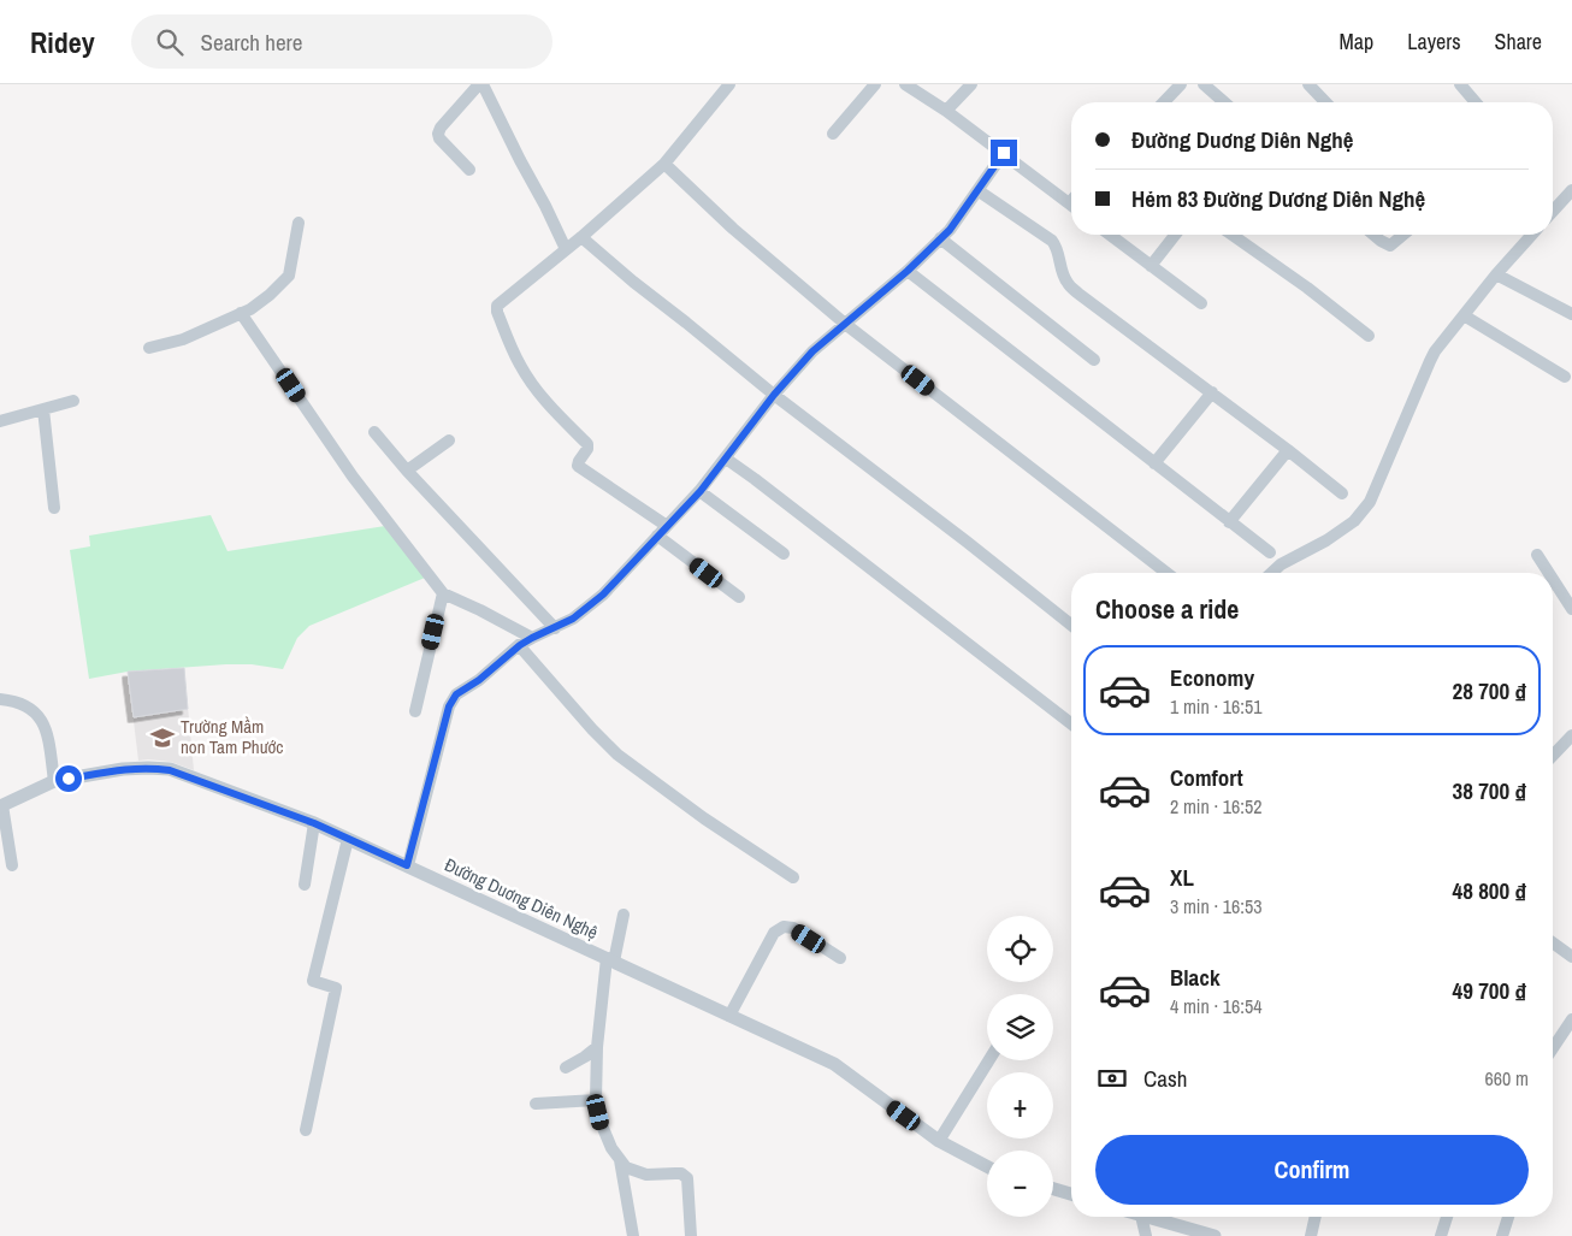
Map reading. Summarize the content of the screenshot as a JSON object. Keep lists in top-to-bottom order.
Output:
{
  "streets": {
    "street": ["Đường Duơng Diên Nghệ"]
  },
  "places": {
    "school or university": ["Trường Mầm non Tam Phước"]
  },
  "page": {
    "header": "Ridey",
    "search": "Search here",
    "nav": ["Map", "Layers", "Share"],
    "banner": ["Đường Duơng Diên Nghệ", "Hẻm 83 Đường Dương Diên Nghệ"],
    "heading": "Choose a ride",
    "list": [
      {
        "name": "Economy",
        "note": "1 min · 16:51",
        "value": "28 700 ₫"
      },
      {
        "name": "Comfort",
        "note": "2 min · 16:52",
        "value": "38 700 ₫"
      },
      {
        "name": "XL",
        "note": "3 min · 16:53",
        "value": "48 800 ₫"
      },
      {
        "name": "Black",
        "note": "4 min · 16:54",
        "value": "49 700 ₫"
      }
    ],
    "map_buttons": ["+", "−"],
    "pay": ["Cash", "660 m"],
    "buttons": "Confirm"
  }
}
